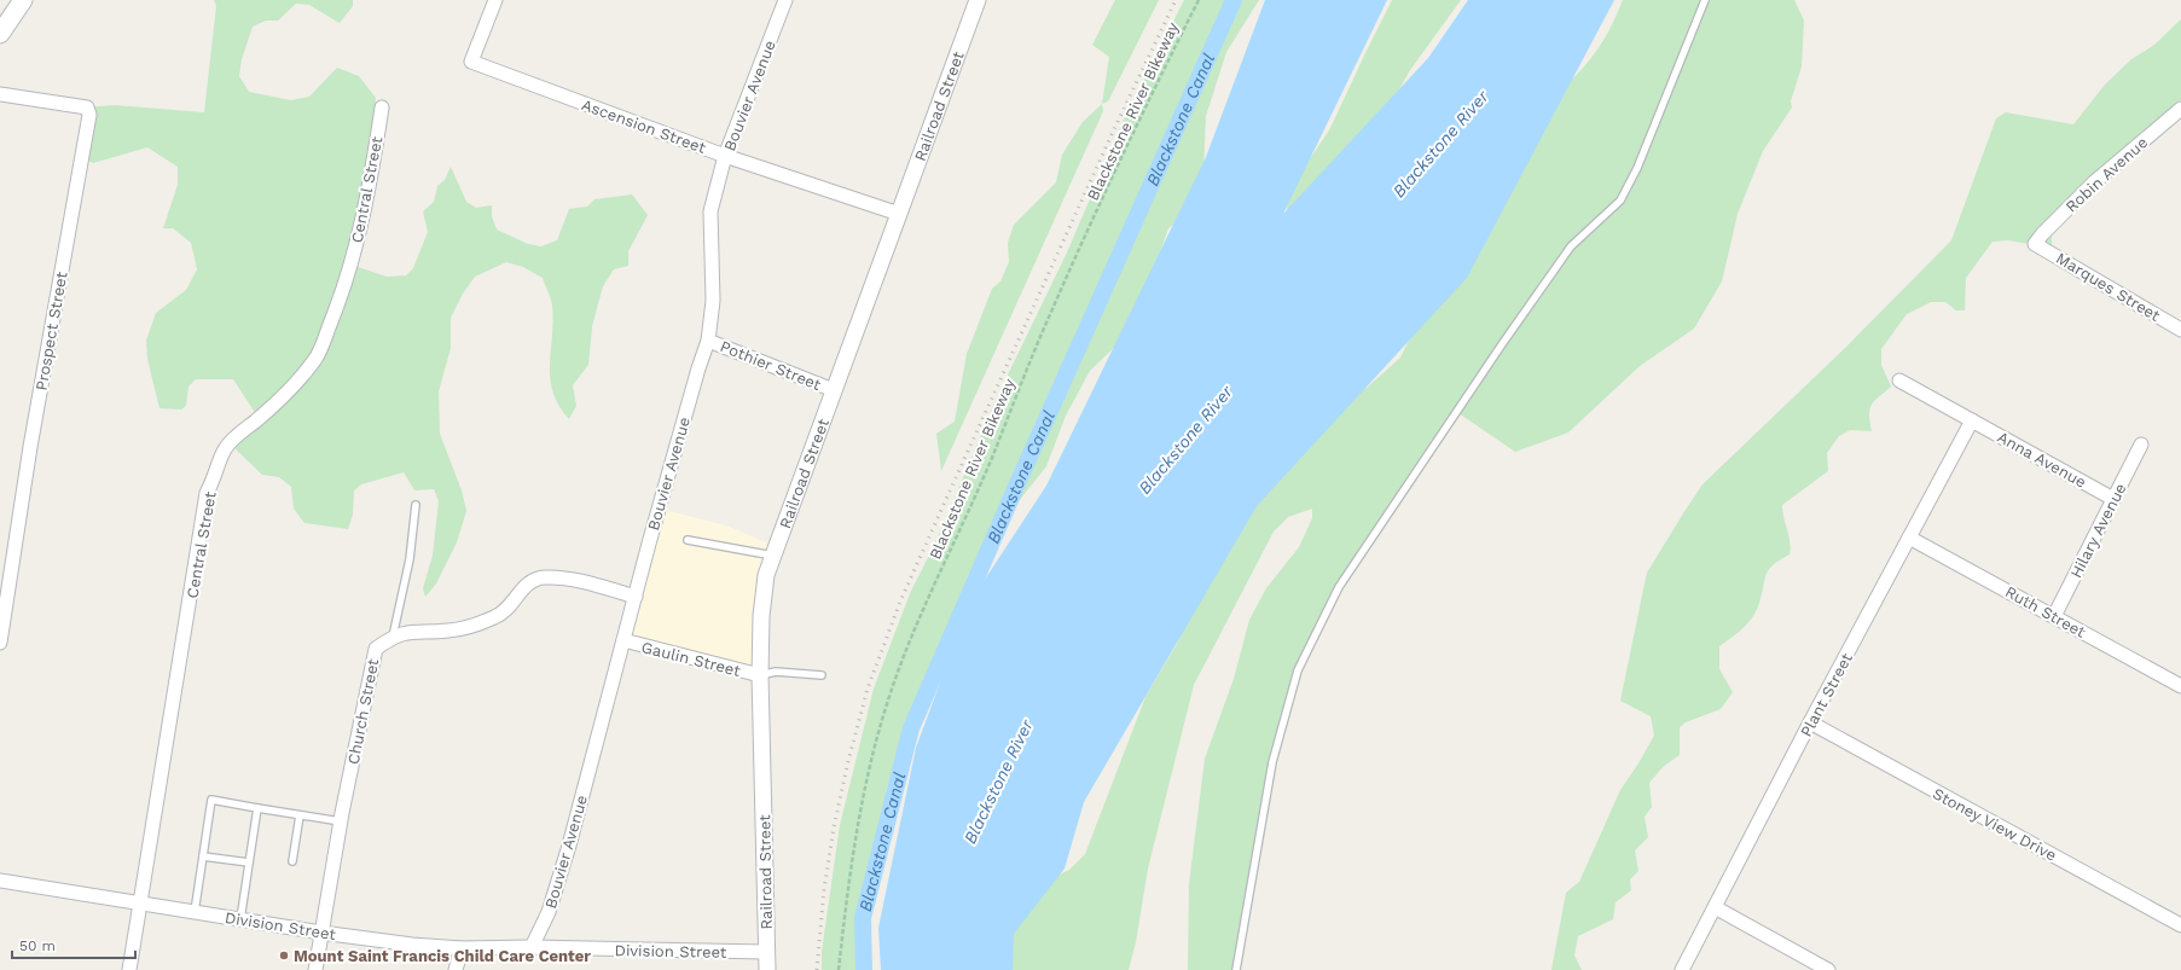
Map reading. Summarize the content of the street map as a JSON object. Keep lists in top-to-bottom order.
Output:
{
  "streets": {
    "street": [
      "Bouvier Avenue",
      "Railroad Street",
      "Ascension Street",
      "Robin Avenue",
      "Central Street",
      "Marques Street",
      "Prospect Street",
      "Pothier Street",
      "Anna Avenue",
      "Hilary Avenue",
      "Ruth Street",
      "Gaulin Street",
      "Plant Street",
      "Church Street",
      "Stoney View Drive",
      "Division Street"
    ],
    "path": ["Blackstone River Bikeway"]
  },
  "crossings": [
    ["Bouvier Avenue", "Ascension Street"],
    ["Bouvier Avenue", "Pothier Street"],
    ["Bouvier Avenue", "Gaulin Street"],
    ["Bouvier Avenue", "Church Street"],
    ["Bouvier Avenue", "Division Street"],
    ["Railroad Street", "Ascension Street"],
    ["Railroad Street", "Pothier Street"],
    ["Railroad Street", "Gaulin Street"],
    ["Railroad Street", "Division Street"],
    ["Robin Avenue", "Marques Street"],
    ["Central Street", "Division Street"],
    ["Anna Avenue", "Hilary Avenue"],
    ["Anna Avenue", "Plant Street"],
    ["Hilary Avenue", "Ruth Street"],
    ["Ruth Street", "Plant Street"],
    ["Plant Street", "Stoney View Drive"],
    ["Church Street", "Division Street"]
  ],
  "water": ["Blackstone Canal", "Blackstone River"],
  "places": ["Mount Saint Francis Child Care Center"],
  "scale_bar": "50 m"
}
